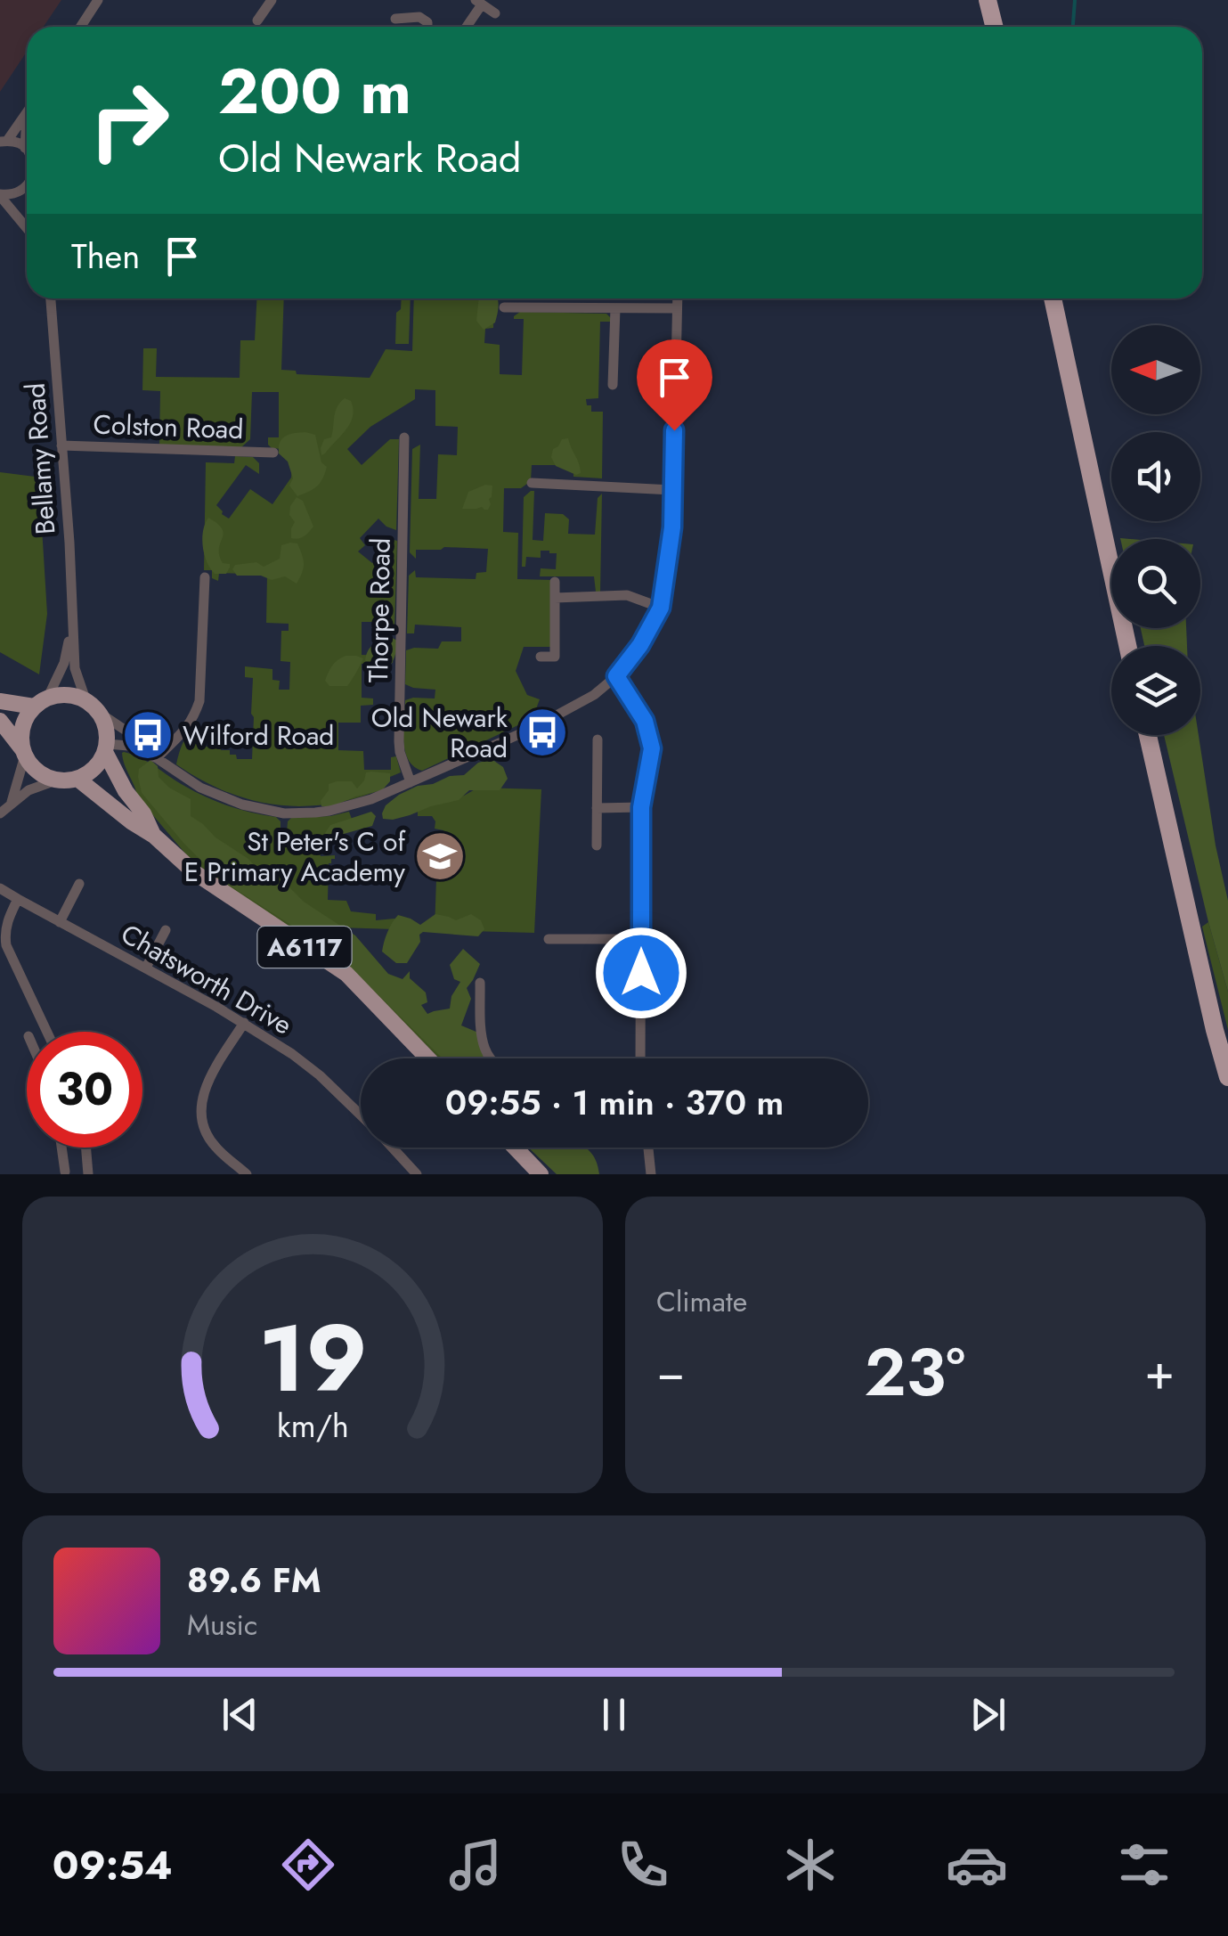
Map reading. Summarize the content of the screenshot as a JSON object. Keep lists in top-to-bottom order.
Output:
{
  "streets": {
    "main road": ["A6117"],
    "street": [
      "Colston Road",
      "Bellamy Road",
      "Thorpe Road",
      "Chatsworth Drive"
    ]
  },
  "crossings": [
    ["Colston Road", "Bellamy Road"],
    ["Bellamy Road", "A6117"]
  ],
  "places": {
    "bus stop": ["Old Newark Road", "Wilford Road"],
    "school or university": ["St Peter's C of E Primary Academy"]
  },
  "north": "left",
  "page": {
    "turn": ["200 m", "Old Newark Road"],
    "then": "Then",
    "limit": "30",
    "trip": "09:55 · 1 min · 370 m",
    "tile": "Climate",
    "heat": ["−", "23°", "+"],
    "song": ["89.6 FM", "Music"],
    "tabs": "09:54",
    "gauge": ["19", "km/h"]
  }
}
